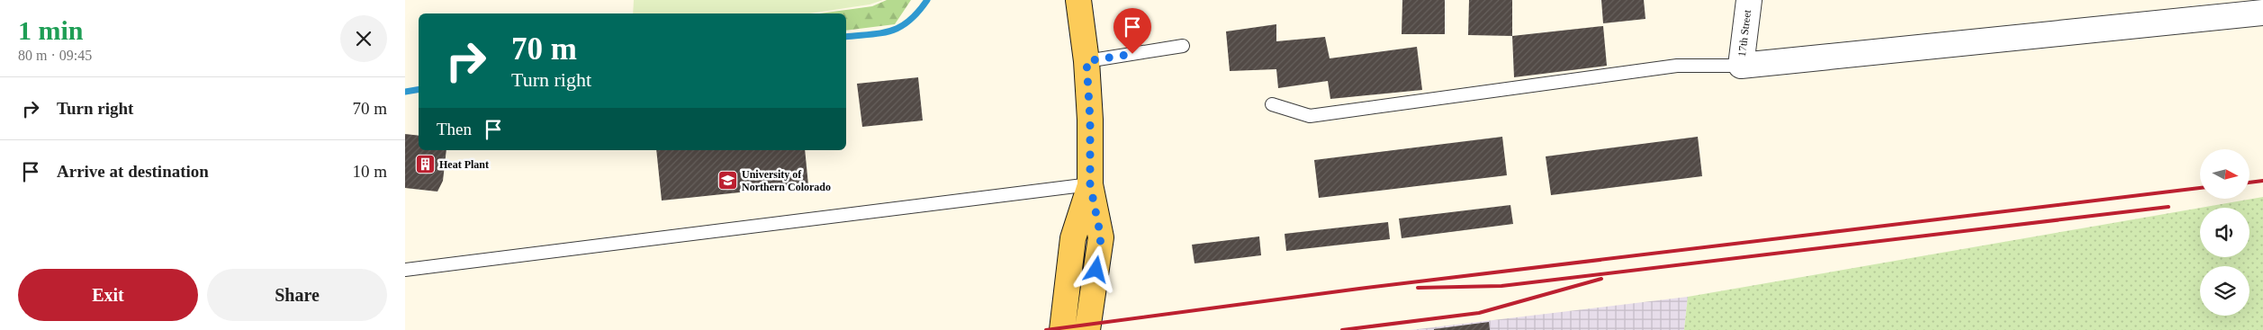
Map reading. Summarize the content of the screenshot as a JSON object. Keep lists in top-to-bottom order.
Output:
{
  "streets": {
    "street": ["17th Street"]
  },
  "places": {
    "building": ["Heat Plant"],
    "school or university": ["University of Northern Colorado"]
  },
  "north": "right",
  "page": {
    "heading": ["1 min", "80 m · 09:45"],
    "turn": ["70 m", "Turn right"],
    "list": [
      {
        "name": "Turn right",
        "value": "70 m"
      },
      {
        "name": "Arrive at destination",
        "value": "10 m"
      }
    ],
    "then": "Then",
    "buttons": ["Exit", "Share"]
  }
}
